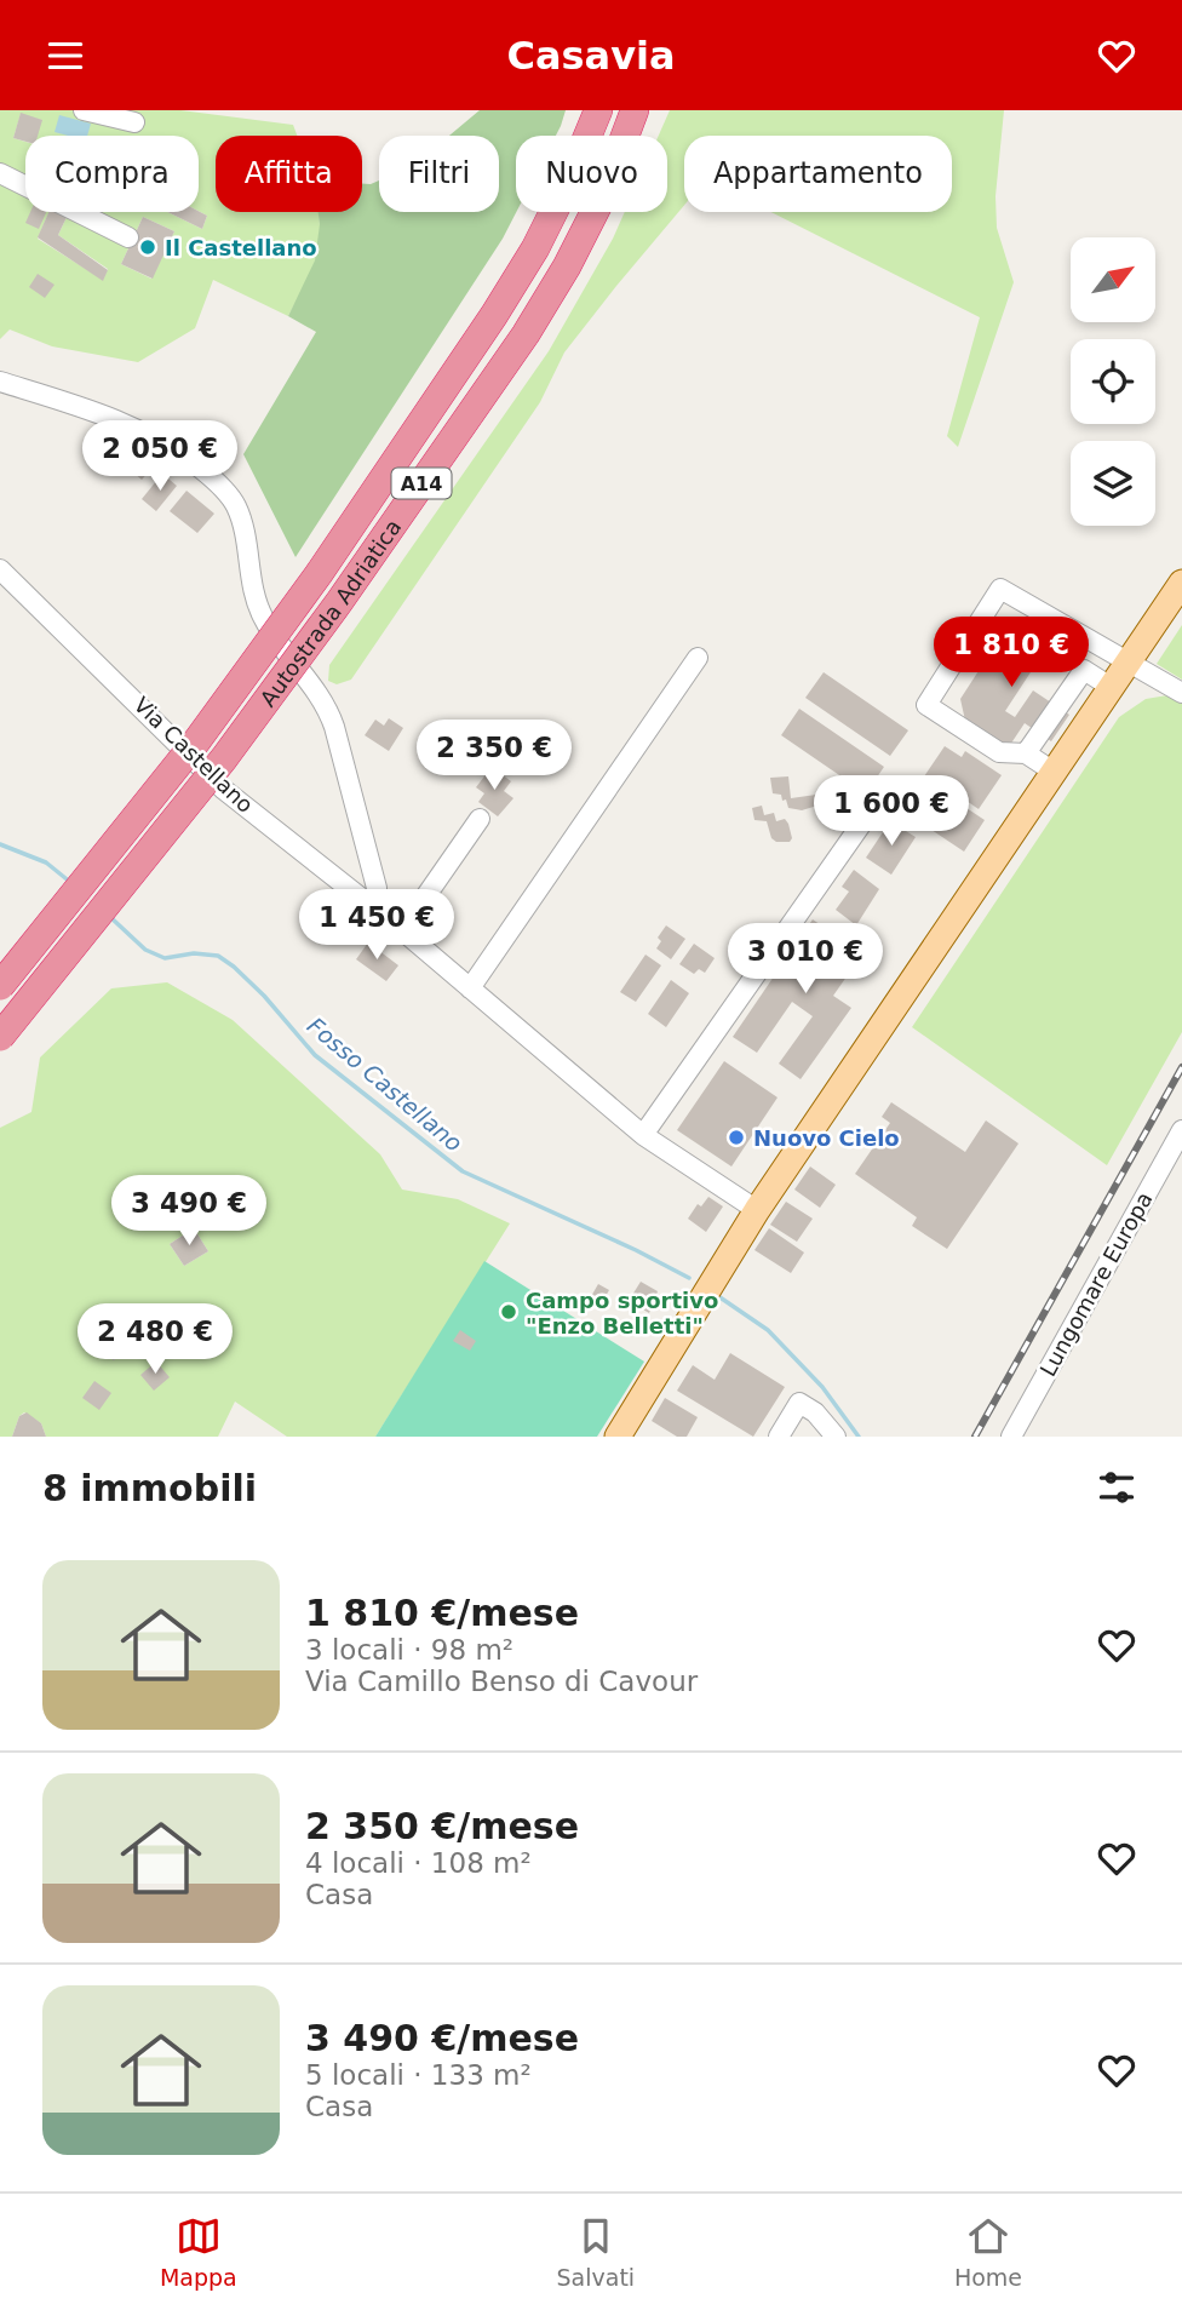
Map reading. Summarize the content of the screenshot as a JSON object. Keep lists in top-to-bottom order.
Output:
{
  "streets": {
    "highway": ["A14", "Autostrada Adriatica"],
    "street": ["Via Castellano", "Lungomare Europa"]
  },
  "water": ["Fosso Castellano"],
  "places": ["Il Castellano", "Nuovo Cielo", "Campo sportivo \"Enzo Belletti\""],
  "north": "top right",
  "page": {
    "header": "Casavia",
    "chip": [
      "Compra",
      "Affitta",
      "Filtri",
      "Nuovo",
      "Appartamento"
    ],
    "price": [
      "2 050 €",
      "1 810 €",
      "2 350 €",
      "1 600 €",
      "1 450 €",
      "3 010 €",
      "3 490 €",
      "2 480 €"
    ],
    "heading": "8 immobili",
    "list": [
      {
        "name": "1 810 €/mese",
        "note": "3 locali · 98 m² · Via Camillo Benso di Cavour"
      },
      {
        "name": "2 350 €/mese",
        "note": "4 locali · 108 m² · Casa"
      },
      {
        "name": "3 490 €/mese",
        "note": "5 locali · 133 m² · Casa"
      }
    ],
    "tabs": ["Mappa", "Salvati", "Home"]
  }
}
